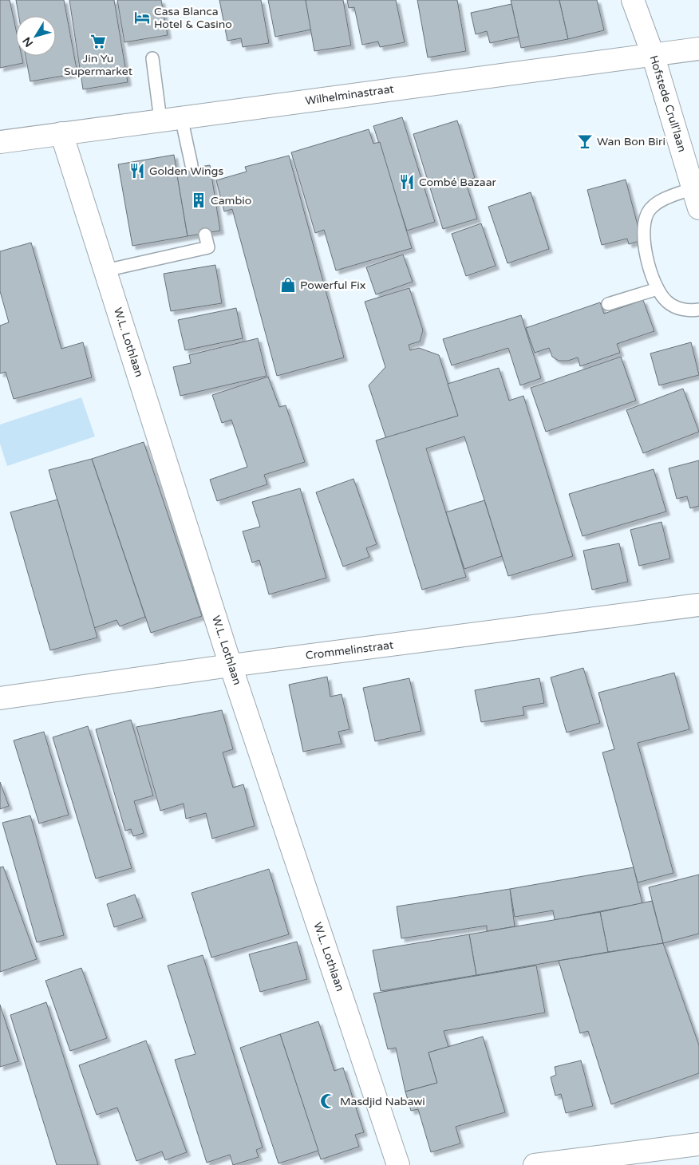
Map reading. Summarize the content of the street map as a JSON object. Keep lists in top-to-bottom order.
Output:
{
  "streets": {
    "street": [
      "Wilhelminastraat",
      "Hofstede Crull'laan",
      "W.L. Lothlaan",
      "Crommelinstraat"
    ]
  },
  "crossings": [
    ["Wilhelminastraat", "Hofstede Crull'laan"],
    ["Wilhelminastraat", "W.L. Lothlaan"],
    ["W.L. Lothlaan", "Crommelinstraat"]
  ],
  "places": {
    "hotel": ["Casa Blanca Hotel & Casino"],
    "supermarket": ["Jin Yu Supermarket"],
    "bar": ["Wan Bon Biri"],
    "restaurant": ["Golden Wings", "Combé Bazaar"],
    "building": ["Cambio"],
    "shop": ["Powerful Fix"],
    "mosque": ["Masdjid Nabawi"]
  },
  "north": "bottom left"
}
